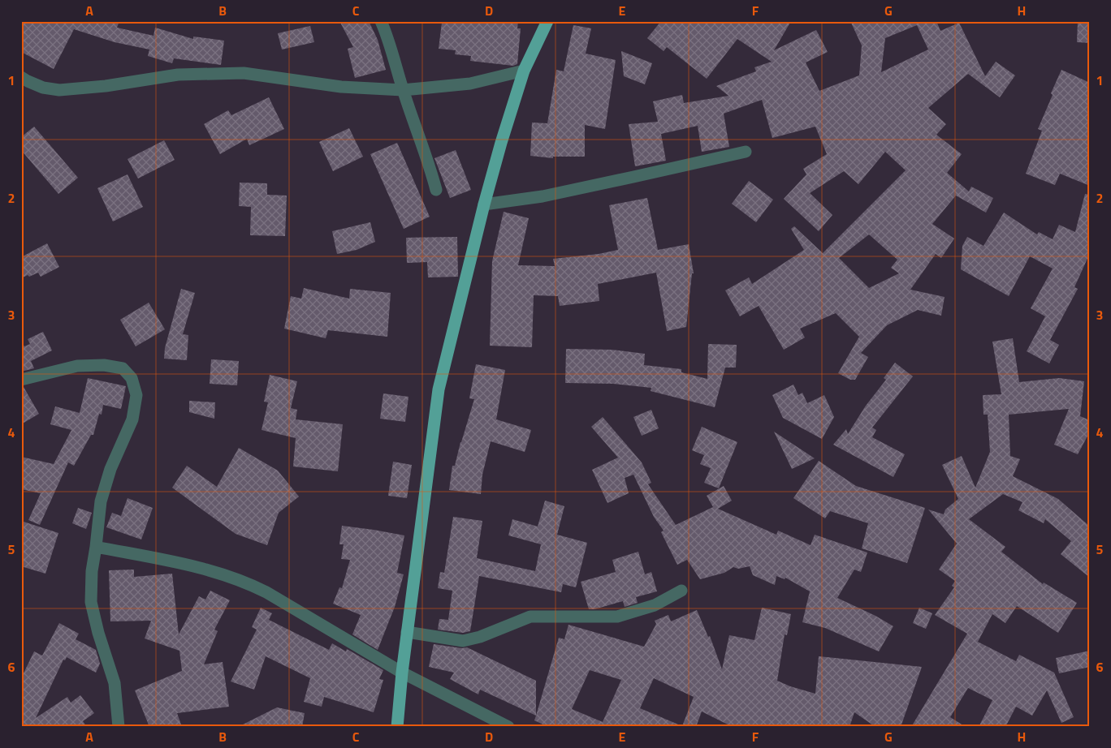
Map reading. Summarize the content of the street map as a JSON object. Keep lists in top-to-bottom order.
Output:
{
  "grid": {
    "columns": [
      "A",
      "B",
      "C",
      "D",
      "E",
      "F",
      "G",
      "H"
    ],
    "rows": [
      "1",
      "2",
      "3",
      "4",
      "5",
      "6"
    ]
  }
}
